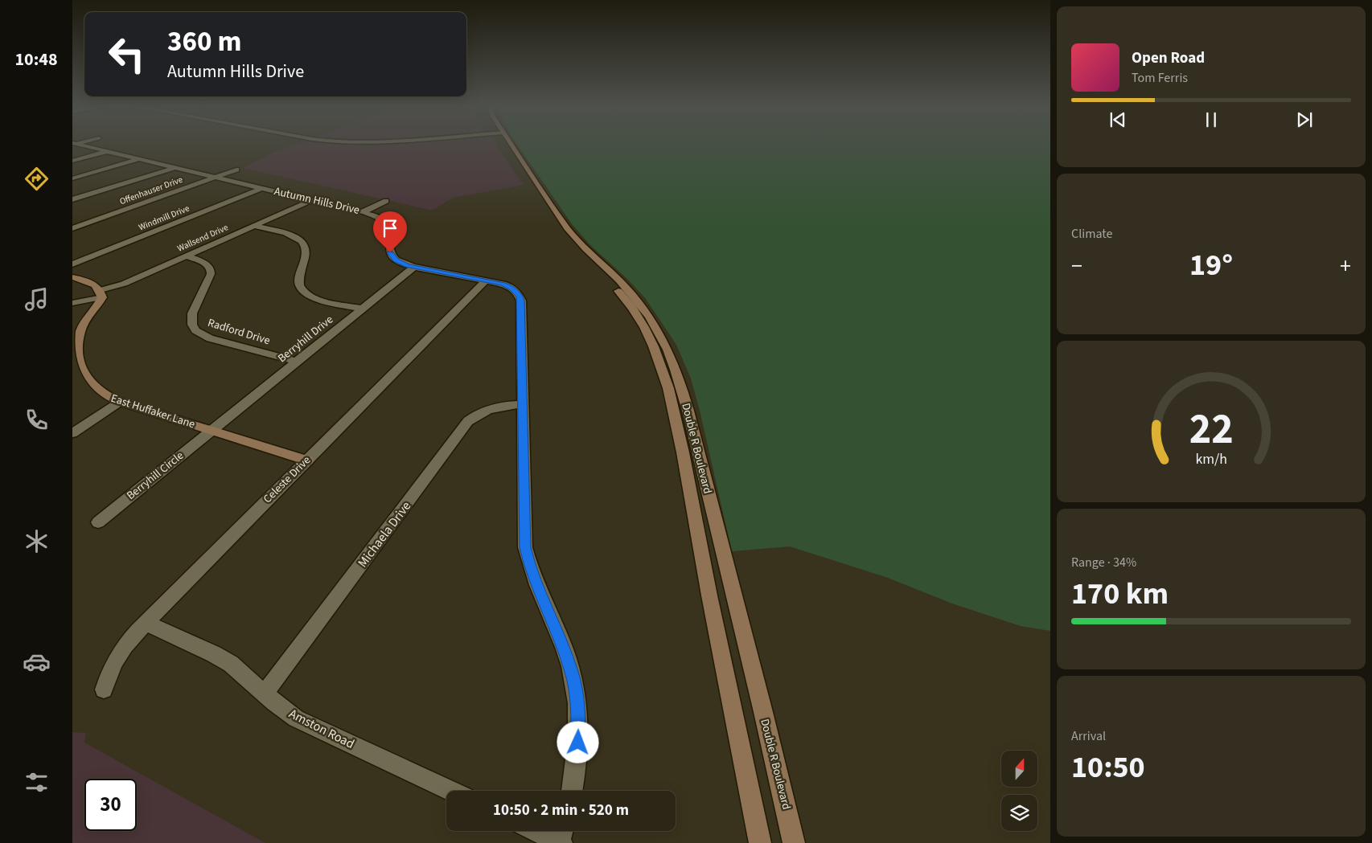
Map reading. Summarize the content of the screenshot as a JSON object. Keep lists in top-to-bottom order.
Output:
{
  "streets": {
    "main road": ["East Huffaker Lane", "Double R Boulevard"],
    "street": [
      "Offenhauser Drive",
      "Autumn Hills Drive",
      "Windmill Drive",
      "Wallsend Drive",
      "Radford Drive",
      "Berryhill Drive",
      "Berryhill Circle",
      "Celeste Drive",
      "Michaela Drive",
      "Amston Road"
    ]
  },
  "crossings": [
    ["Offenhauser Drive", "Autumn Hills Drive"],
    ["Autumn Hills Drive", "Windmill Drive"],
    ["Autumn Hills Drive", "Wallsend Drive"],
    ["Autumn Hills Drive", "Berryhill Drive"],
    ["Autumn Hills Drive", "Celeste Drive"],
    ["Autumn Hills Drive", "Michaela Drive"],
    ["Wallsend Drive", "Radford Drive"],
    ["Wallsend Drive", "East Huffaker Lane"],
    ["Radford Drive", "Berryhill Drive"],
    ["Berryhill Drive", "East Huffaker Lane"],
    ["Berryhill Drive", "Berryhill Circle"],
    ["East Huffaker Lane", "Berryhill Circle"],
    ["East Huffaker Lane", "Celeste Drive"],
    ["Celeste Drive", "Amston Road"],
    ["Michaela Drive", "Amston Road"]
  ],
  "north": "top",
  "page": {
    "tabs": "10:48",
    "turn": ["360 m", "Autumn Hills Drive"],
    "song": ["Open Road", "Tom Ferris"],
    "tile": [
      "Climate",
      ["Range · 34%", "170 km"],
      ["Arrival", "10:50"]
    ],
    "heat": ["−", "19°", "+"],
    "limit": "30",
    "trip": "10:50 · 2 min · 520 m",
    "gauge": ["22", "km/h"]
  }
}
